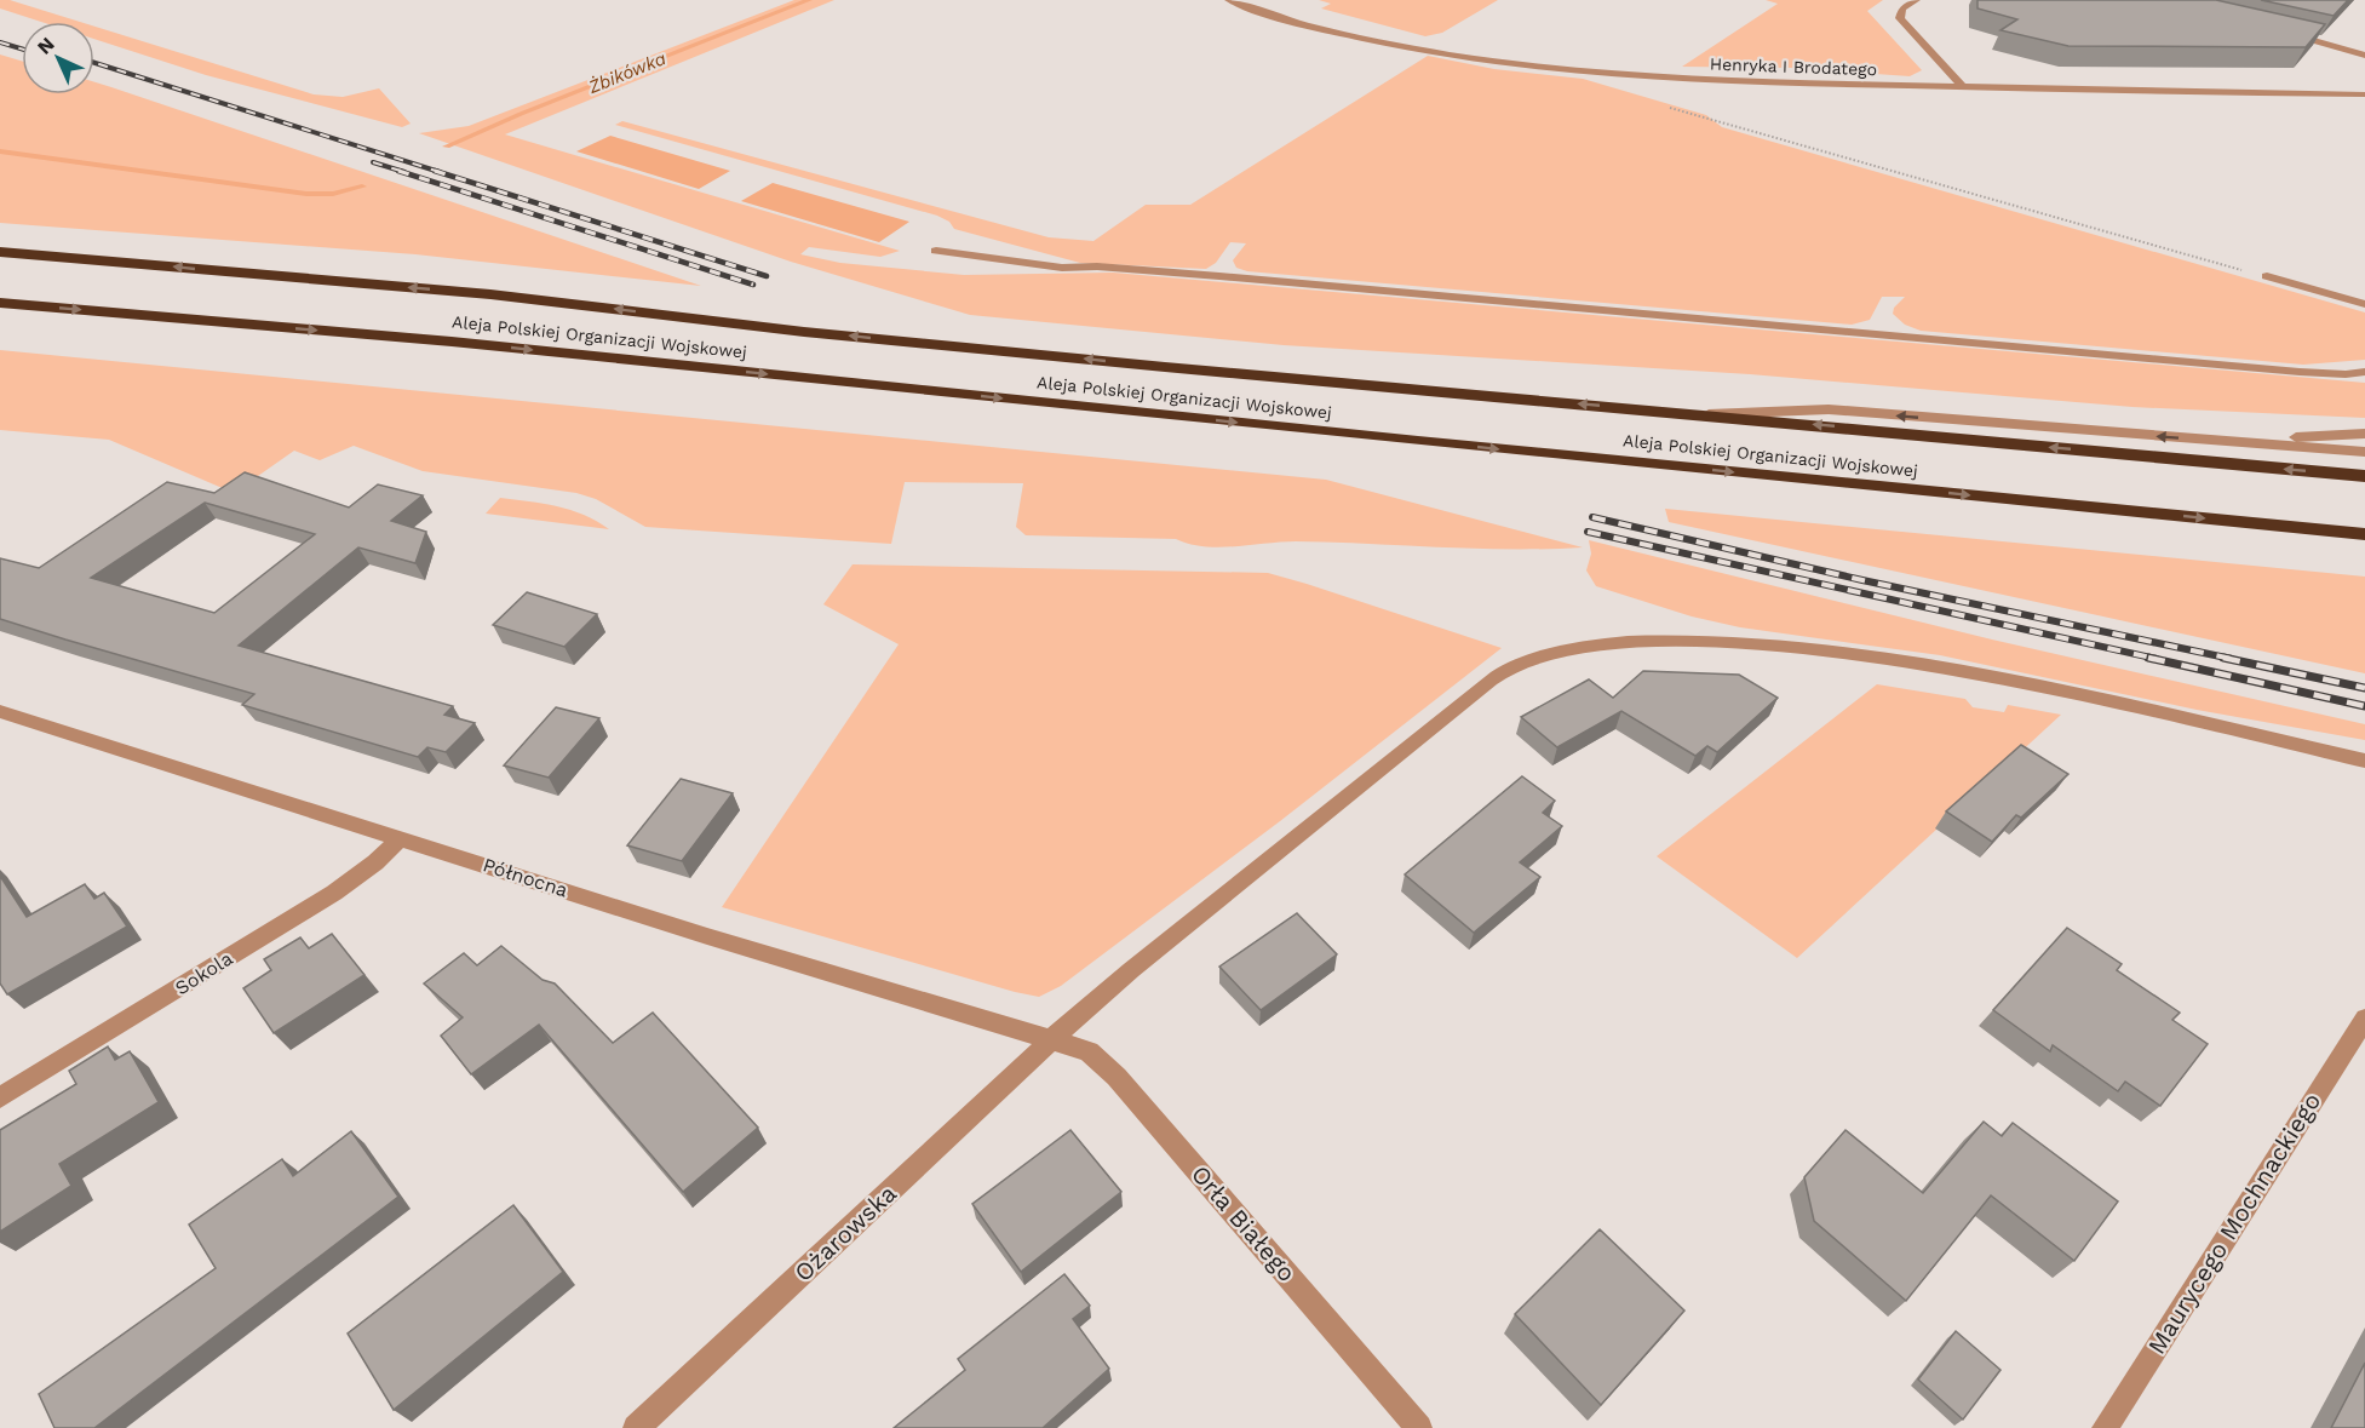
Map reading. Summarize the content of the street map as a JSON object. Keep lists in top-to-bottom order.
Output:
{
  "streets": {
    "highway": ["Aleja Polskiej Organizacji Wojskowej"],
    "street": [
      "Henryka I Brodatego",
      "Północna",
      "Sokola",
      "Orła Białego",
      "Maurycego Mochnackiego",
      "Ożarowska"
    ]
  },
  "crossings": [
    ["Północna", "Sokola"],
    ["Północna", "Orła Białego"],
    ["Północna", "Ożarowska"],
    ["Orła Białego", "Ożarowska"]
  ],
  "water": ["Żbikówka"],
  "north": "top left"
}
